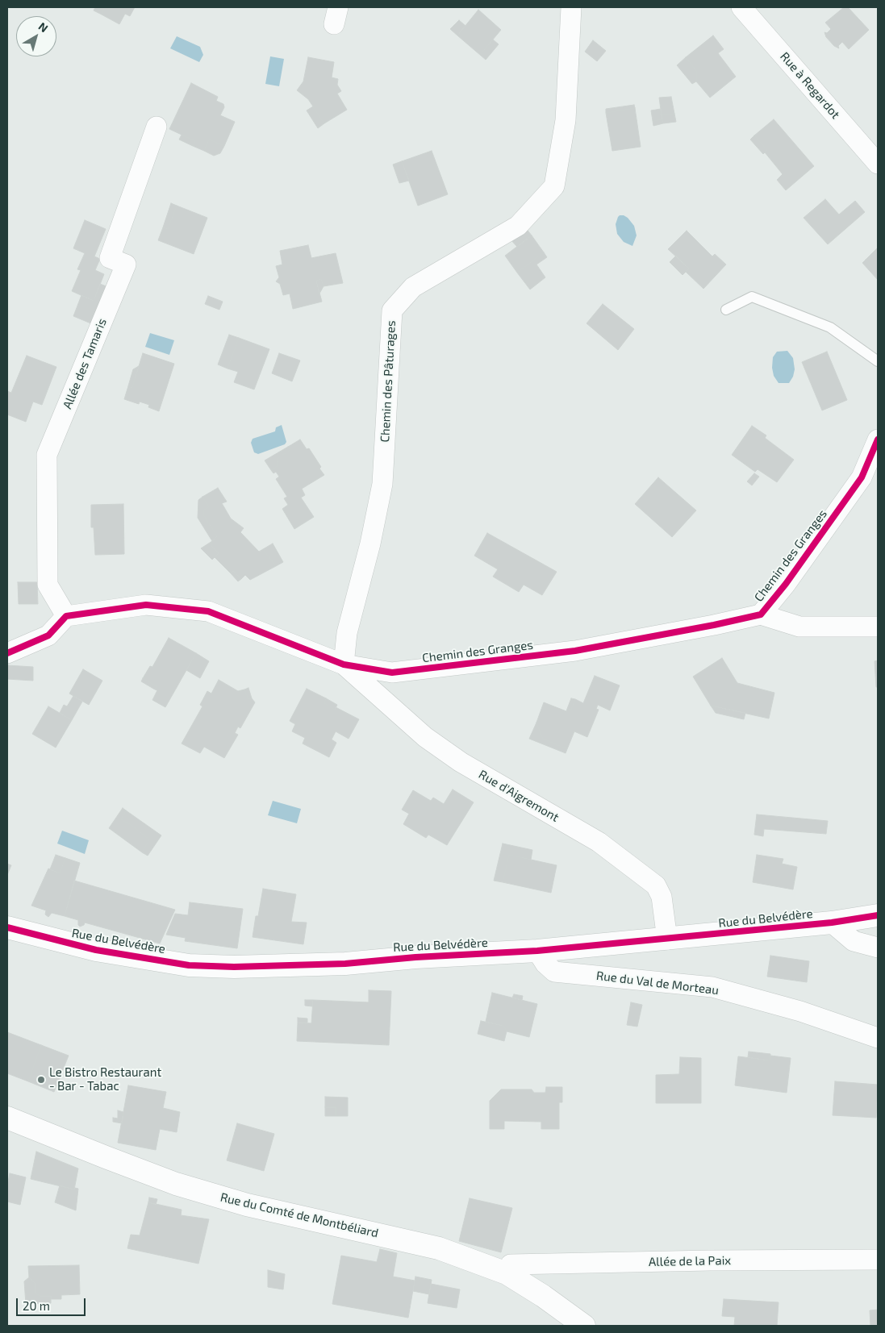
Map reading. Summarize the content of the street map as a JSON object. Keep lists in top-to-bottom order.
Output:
{
  "streets": {
    "street": [
      "Rue à Regardot",
      "Allée des Tamaris",
      "Chemin des Pâturages",
      "Chemin des Granges",
      "Rue d'Aigremont",
      "Rue du Belvédère",
      "Rue du Val de Morteau",
      "Rue du Comté de Montbéliard",
      "Allée de la Paix"
    ]
  },
  "crossings": [
    ["Allée des Tamaris", "Chemin des Granges"],
    ["Chemin des Pâturages", "Chemin des Granges"],
    ["Chemin des Pâturages", "Rue d'Aigremont"],
    ["Chemin des Granges", "Rue d'Aigremont"],
    ["Rue d'Aigremont", "Rue du Belvédère"],
    ["Rue du Belvédère", "Rue du Val de Morteau"],
    ["Rue du Comté de Montbéliard", "Allée de la Paix"]
  ],
  "places": ["Le Bistro Restaurant - Bar - Tabac"],
  "scale_bar": "20 m",
  "north": "top right"
}
